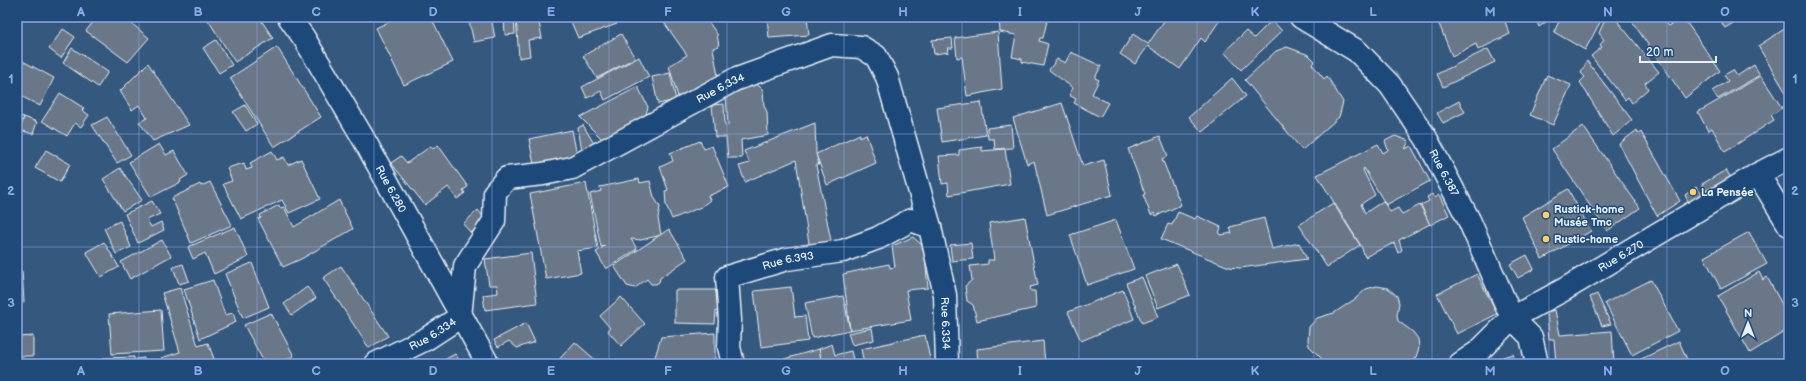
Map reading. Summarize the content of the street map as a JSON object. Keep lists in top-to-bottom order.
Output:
{
  "streets": {
    "street": [
      "Rue 6.334",
      "Rue 6.387",
      "Rue 6.280",
      "Rue 6.270",
      "Rue 6.393"
    ]
  },
  "crossings": [
    ["Rue 6.334", "Rue 6.280"],
    ["Rue 6.334", "Rue 6.393"],
    ["Rue 6.387", "Rue 6.270"]
  ],
  "places": ["La Pensée", "Rustick-home Musée Tmc", "Rustic-home"],
  "scale_bar": "20 m",
  "north": "top",
  "grid": {
    "columns": [
      "A",
      "B",
      "C",
      "D",
      "E",
      "F",
      "G",
      "H",
      "I",
      "J",
      "K",
      "L",
      "M",
      "N",
      "O"
    ],
    "rows": ["1", "2", "3"]
  }
}
